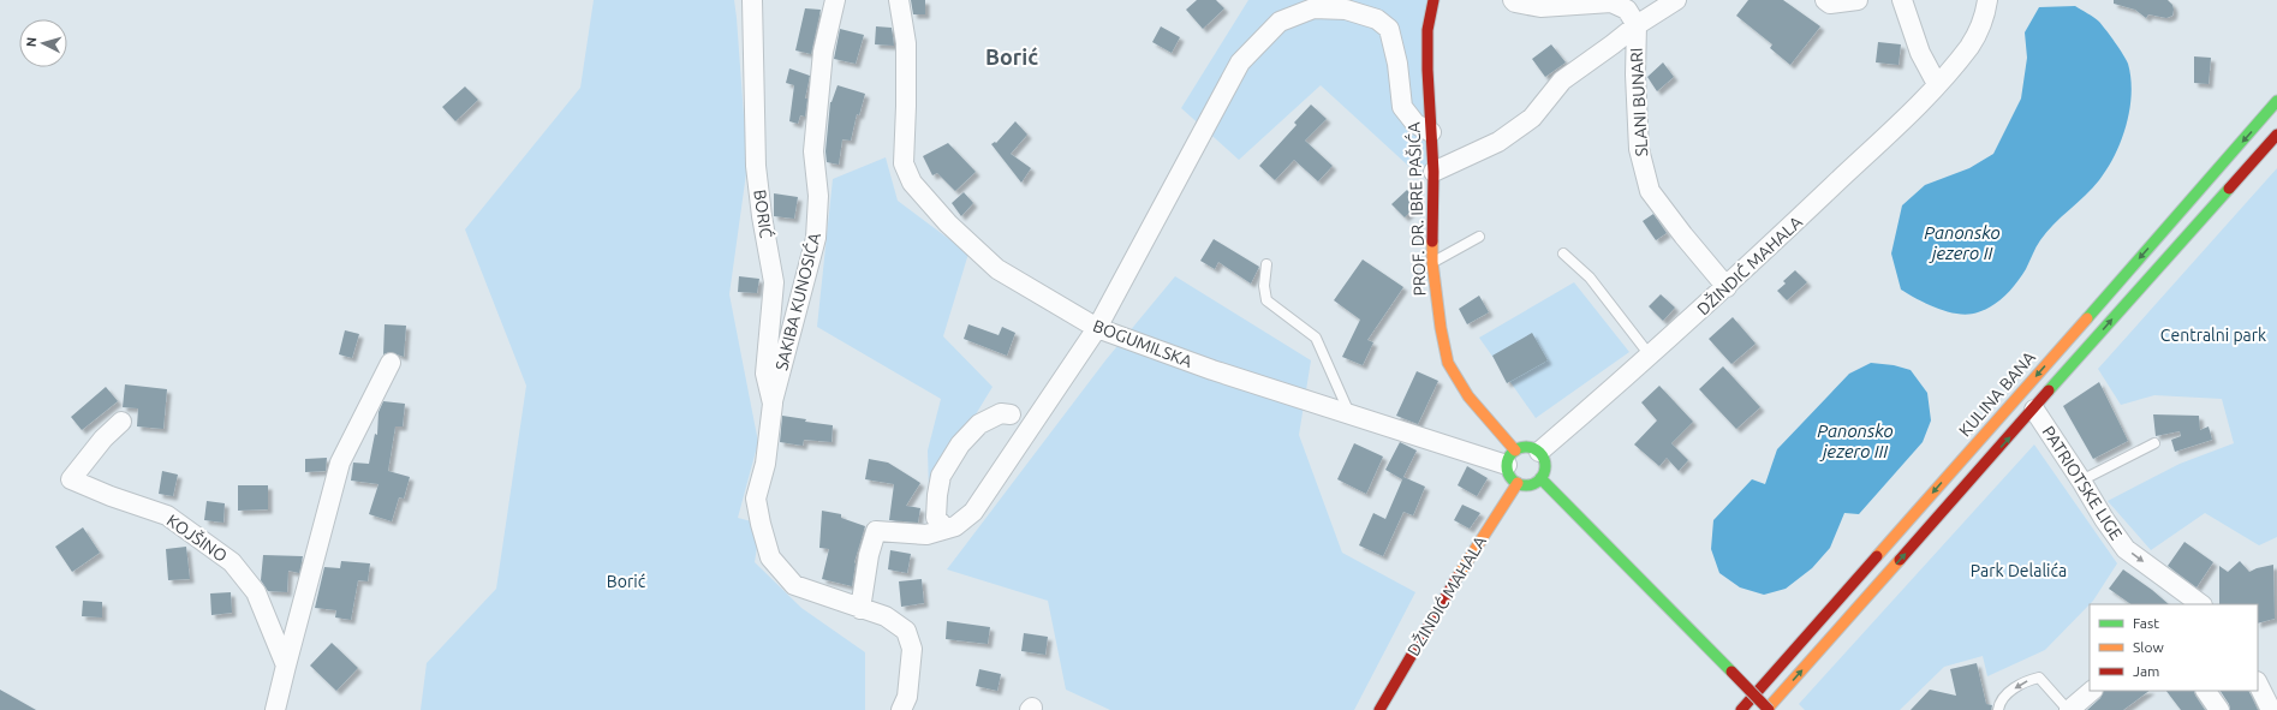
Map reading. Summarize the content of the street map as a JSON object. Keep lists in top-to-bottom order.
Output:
{
  "streets": {
    "main road": ["PROF. DR. IBRE PAŠIĆA", "DŽINDIĆ MAHALA", "KULINA BANA"],
    "street": [
      "SLANI BUNARI",
      "BORIĆ",
      "SAKIBA KUNOSIĆA",
      "BOGUMILSKA",
      "PATRIOTSKE LIGE",
      "KOJŠINO"
    ]
  },
  "crossings": [
    ["SLANI BUNARI", "DŽINDIĆ MAHALA"],
    ["PROF. DR. IBRE PAŠIĆA", "DŽINDIĆ MAHALA"],
    ["PROF. DR. IBRE PAŠIĆA", "BOGUMILSKA"],
    ["BORIĆ", "SAKIBA KUNOSIĆA"],
    ["DŽINDIĆ MAHALA", "BOGUMILSKA"]
  ],
  "one_way": ["PATRIOTSKE LIGE"],
  "districts": ["Borić"],
  "water": ["Panonsko jezero II", "Panonsko jezero III"],
  "parks": ["Centralni park", "Park Delalića", "Borić"],
  "legend": ["Fast", "Slow", "Jam"],
  "north": "left"
}
